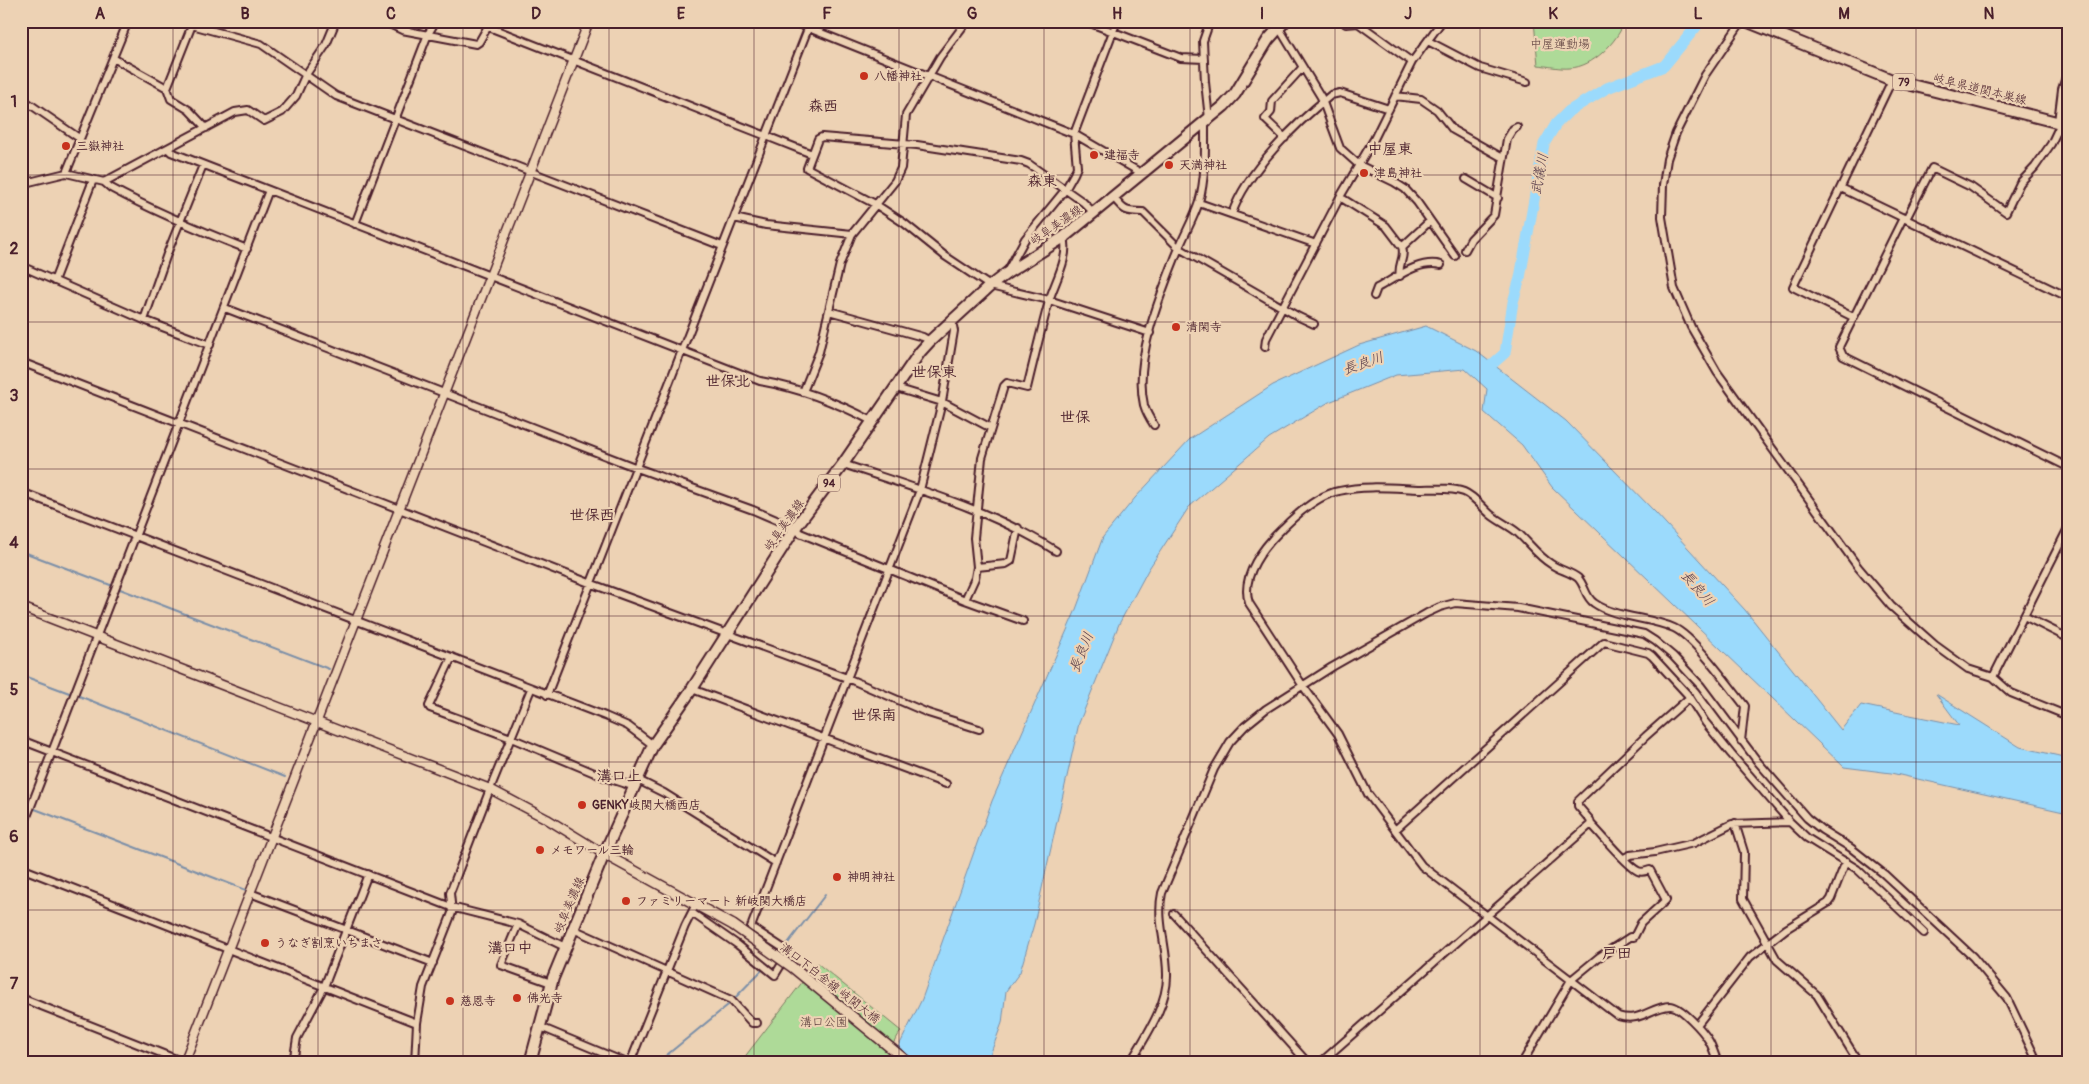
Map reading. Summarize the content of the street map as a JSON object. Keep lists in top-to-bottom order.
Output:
{
  "streets": {
    "main road": [
      "79",
      "岐阜県道関本巣線",
      "岐阜美濃線",
      "94",
      "溝口下白金線 岐関大橋"
    ]
  },
  "crossings": [
    ["岐阜美濃線", "溝口下白金線 岐関大橋"]
  ],
  "districts": [
    "森西",
    "中屋東",
    "森東",
    "世保東",
    "世保北",
    "世保",
    "世保西",
    "世保南",
    "溝口上",
    "溝口中",
    "戸田"
  ],
  "water": ["武儀川", "長良川"],
  "parks": ["中屋運動場", "溝口公園"],
  "places": [
    "八幡神社",
    "三嶽神社",
    "建福寺",
    "天満神社",
    "津島神社",
    "清閑寺",
    "GENKY岐関大橋西店",
    "メモワール三輪",
    "神明神社",
    "ファミリーマート 新岐関大橋店",
    "うなぎ割烹いちまさ",
    "佛光寺",
    "慈恩寺"
  ],
  "grid": {
    "columns": [
      "A",
      "B",
      "C",
      "D",
      "E",
      "F",
      "G",
      "H",
      "I",
      "J",
      "K",
      "L",
      "M",
      "N"
    ],
    "rows": [
      "1",
      "2",
      "3",
      "4",
      "5",
      "6",
      "7"
    ]
  }
}
